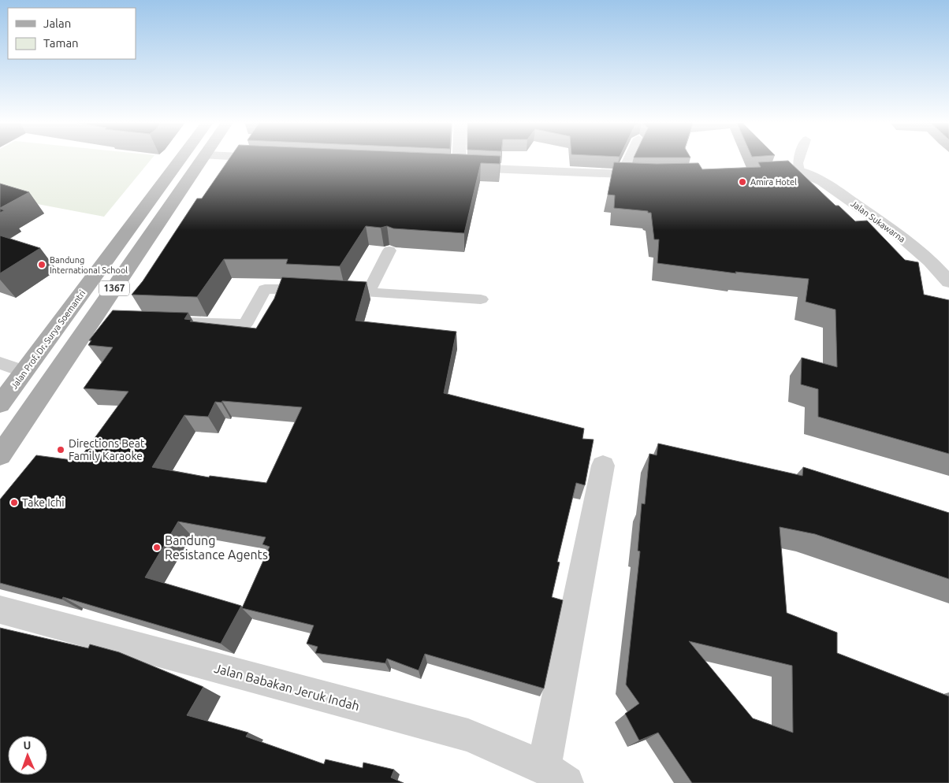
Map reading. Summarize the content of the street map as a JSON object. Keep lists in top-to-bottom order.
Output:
{
  "streets": {
    "main road": ["1367", "Jalan Prof. Dr. Surya Soemantri"],
    "street": ["Jalan Sukawarna", "Jalan Babakan Jeruk Indah"]
  },
  "places": [
    "Amira Hotel",
    "Bandung International School",
    "Directions Beat Family Karaoke",
    "Take Ichi",
    "Bandung Resistance Agents"
  ],
  "legend": ["Jalan", "Taman"],
  "north": "top"
}
